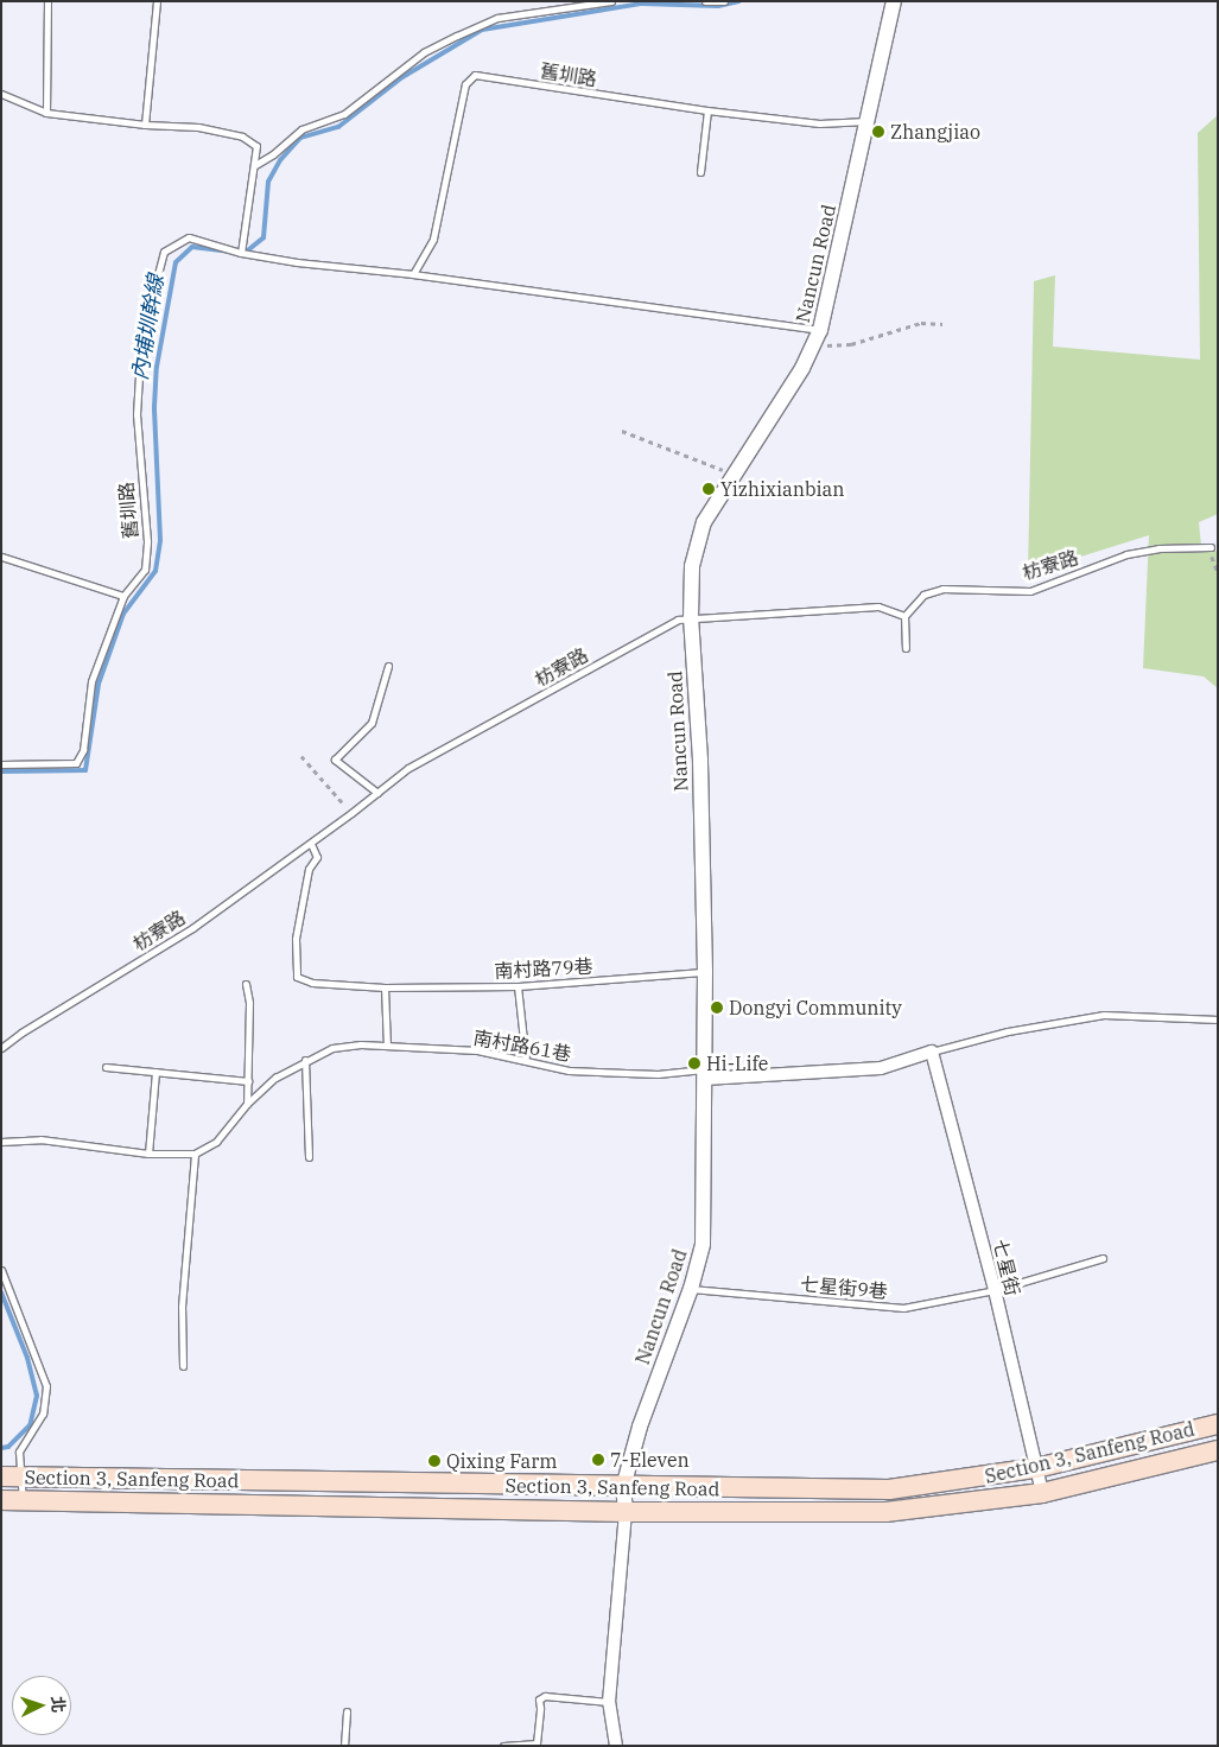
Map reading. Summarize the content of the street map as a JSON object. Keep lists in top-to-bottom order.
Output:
{
  "streets": {
    "main road": ["Section 3, Sanfeng Road"],
    "street": ["Nancun Road", "七星街"],
    "lane": [
      "舊圳路",
      "枋寮路",
      "南村路79巷",
      "南村路61巷",
      "七星街9巷"
    ]
  },
  "crossings": [
    ["舊圳路", "Nancun Road"],
    ["Nancun Road", "枋寮路"],
    ["Nancun Road", "南村路79巷"],
    ["Nancun Road", "南村路61巷"],
    ["Nancun Road", "七星街9巷"],
    ["Nancun Road", "Section 3, Sanfeng Road"],
    ["枋寮路", "南村路79巷"],
    ["七星街", "七星街9巷"],
    ["七星街", "Section 3, Sanfeng Road"]
  ],
  "water": ["內埔圳幹線"],
  "places": [
    "Zhangjiao",
    "Yizhixianbian",
    "Dongyi Community",
    "Hi-Life",
    "7-Eleven",
    "Qixing Farm"
  ],
  "north": "right"
}
